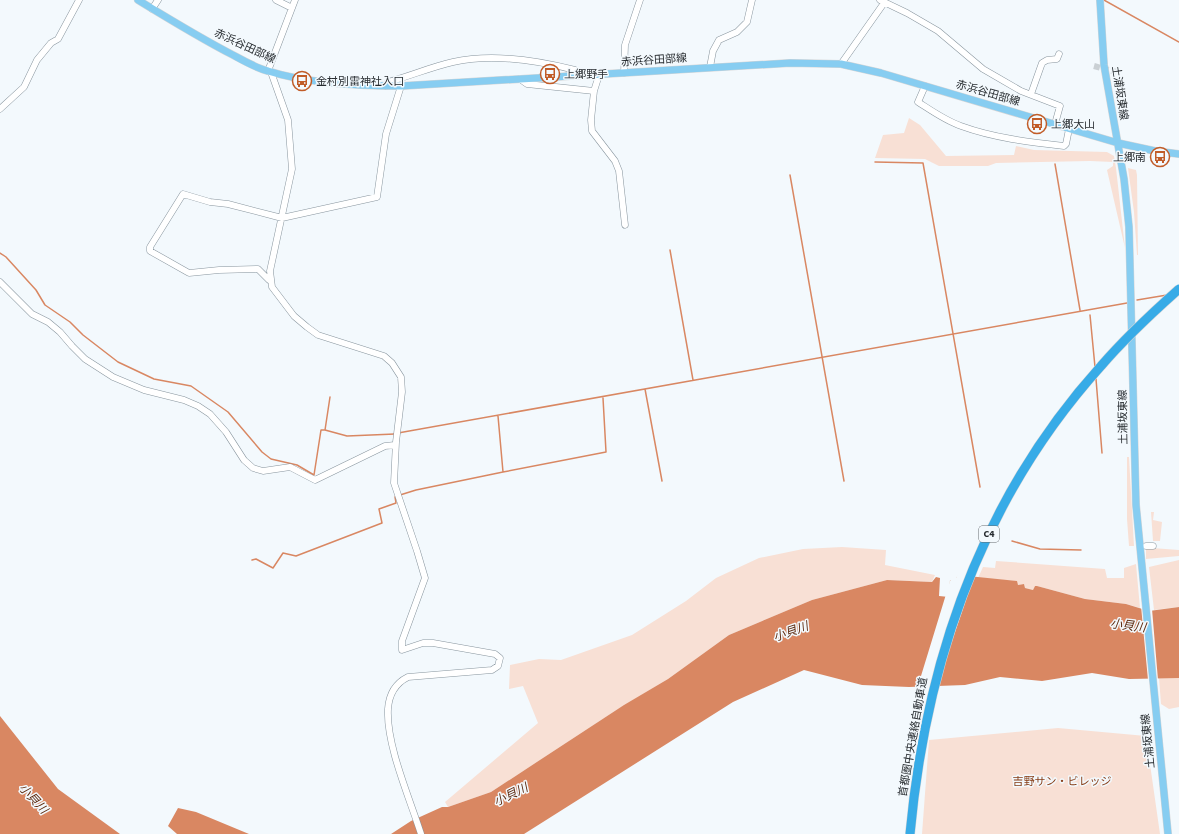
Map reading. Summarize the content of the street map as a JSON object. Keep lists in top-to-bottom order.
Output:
{
  "streets": {
    "highway": ["C4", "首都圏中央連絡自動車道"],
    "main road": ["赤浜谷田部線", "土浦坂東線"]
  },
  "crossings": [
    ["赤浜谷田部線", "土浦坂東線"]
  ],
  "water": ["小貝川"],
  "parks": ["吉野サン・ビレッジ"],
  "places": {
    "bus stop": [
      "上郷野手",
      "金村別雷神社入口",
      "上郷大山",
      "上郷南"
    ]
  }
}
